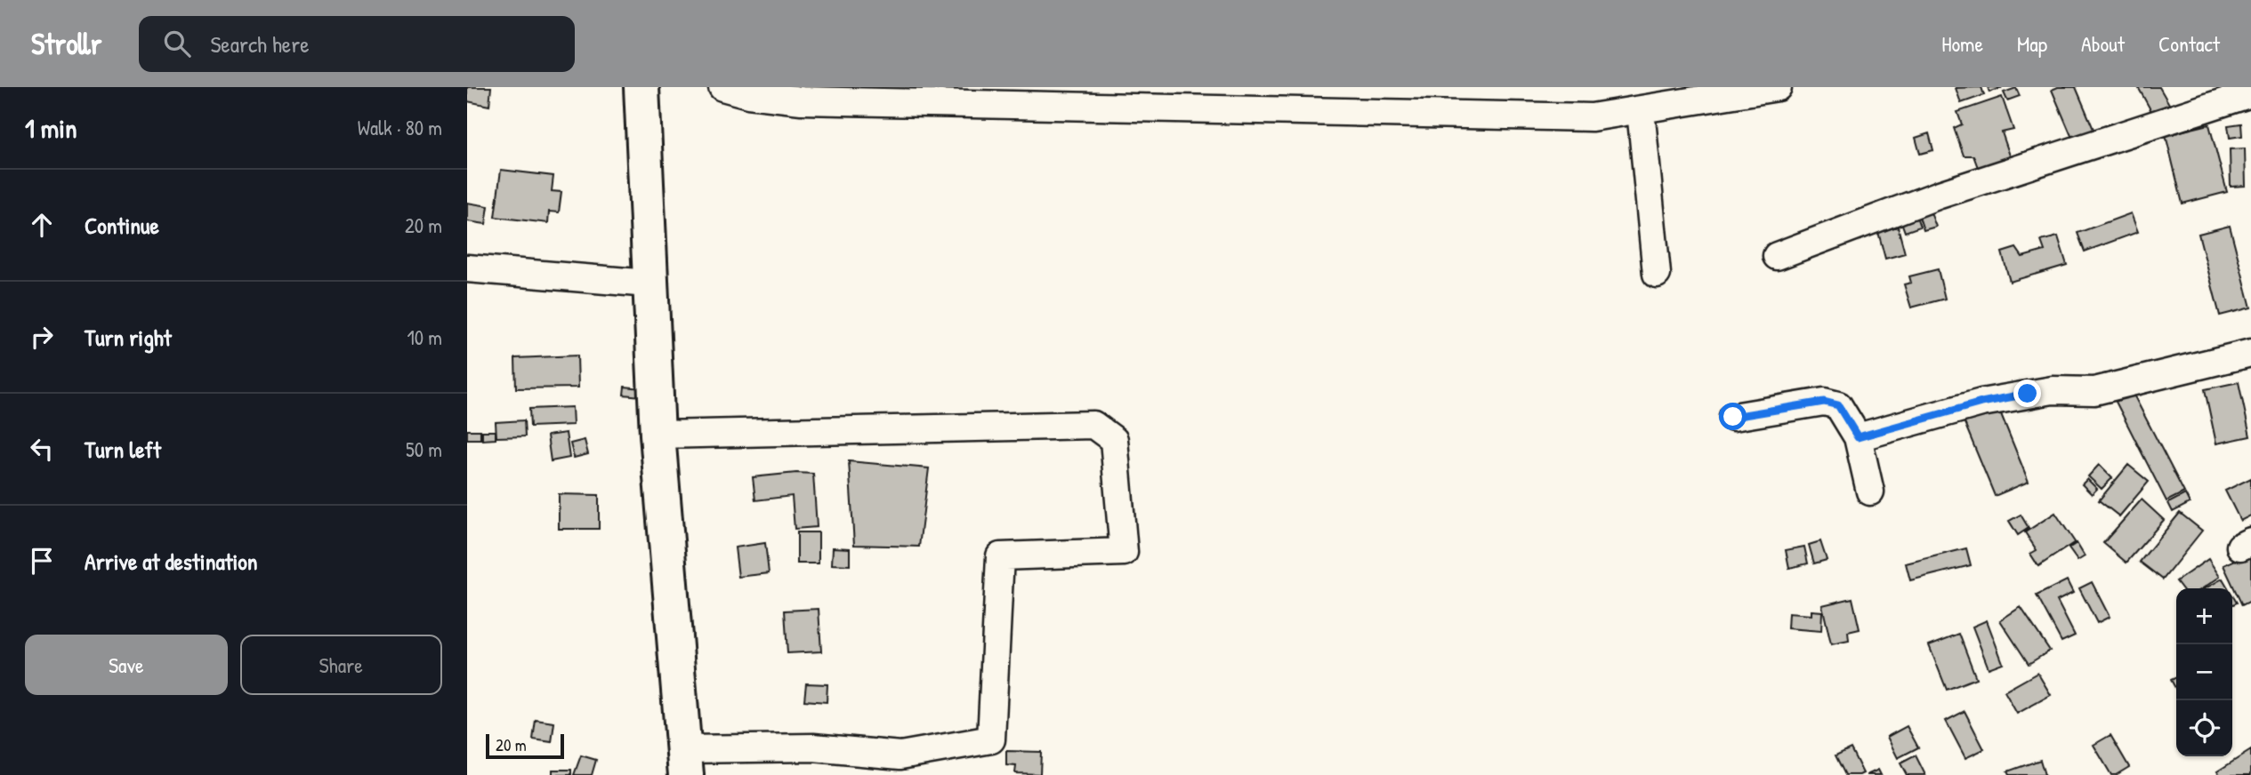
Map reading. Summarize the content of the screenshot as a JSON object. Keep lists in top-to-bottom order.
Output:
{
  "scale_bar": "20 m",
  "page": {
    "header": "Strollr",
    "search": "Search here",
    "nav": [
      "Home",
      "Map",
      "About",
      "Contact"
    ],
    "heading": ["1 min", "Walk · 80 m"],
    "list": [
      ["Continue", "20 m"],
      ["Turn right", "10 m"],
      ["Turn left", "50 m"],
      "Arrive at destination"
    ],
    "map_buttons": ["+", "−"],
    "buttons": ["Save", "Share"],
    "scale": "20 m"
  }
}
